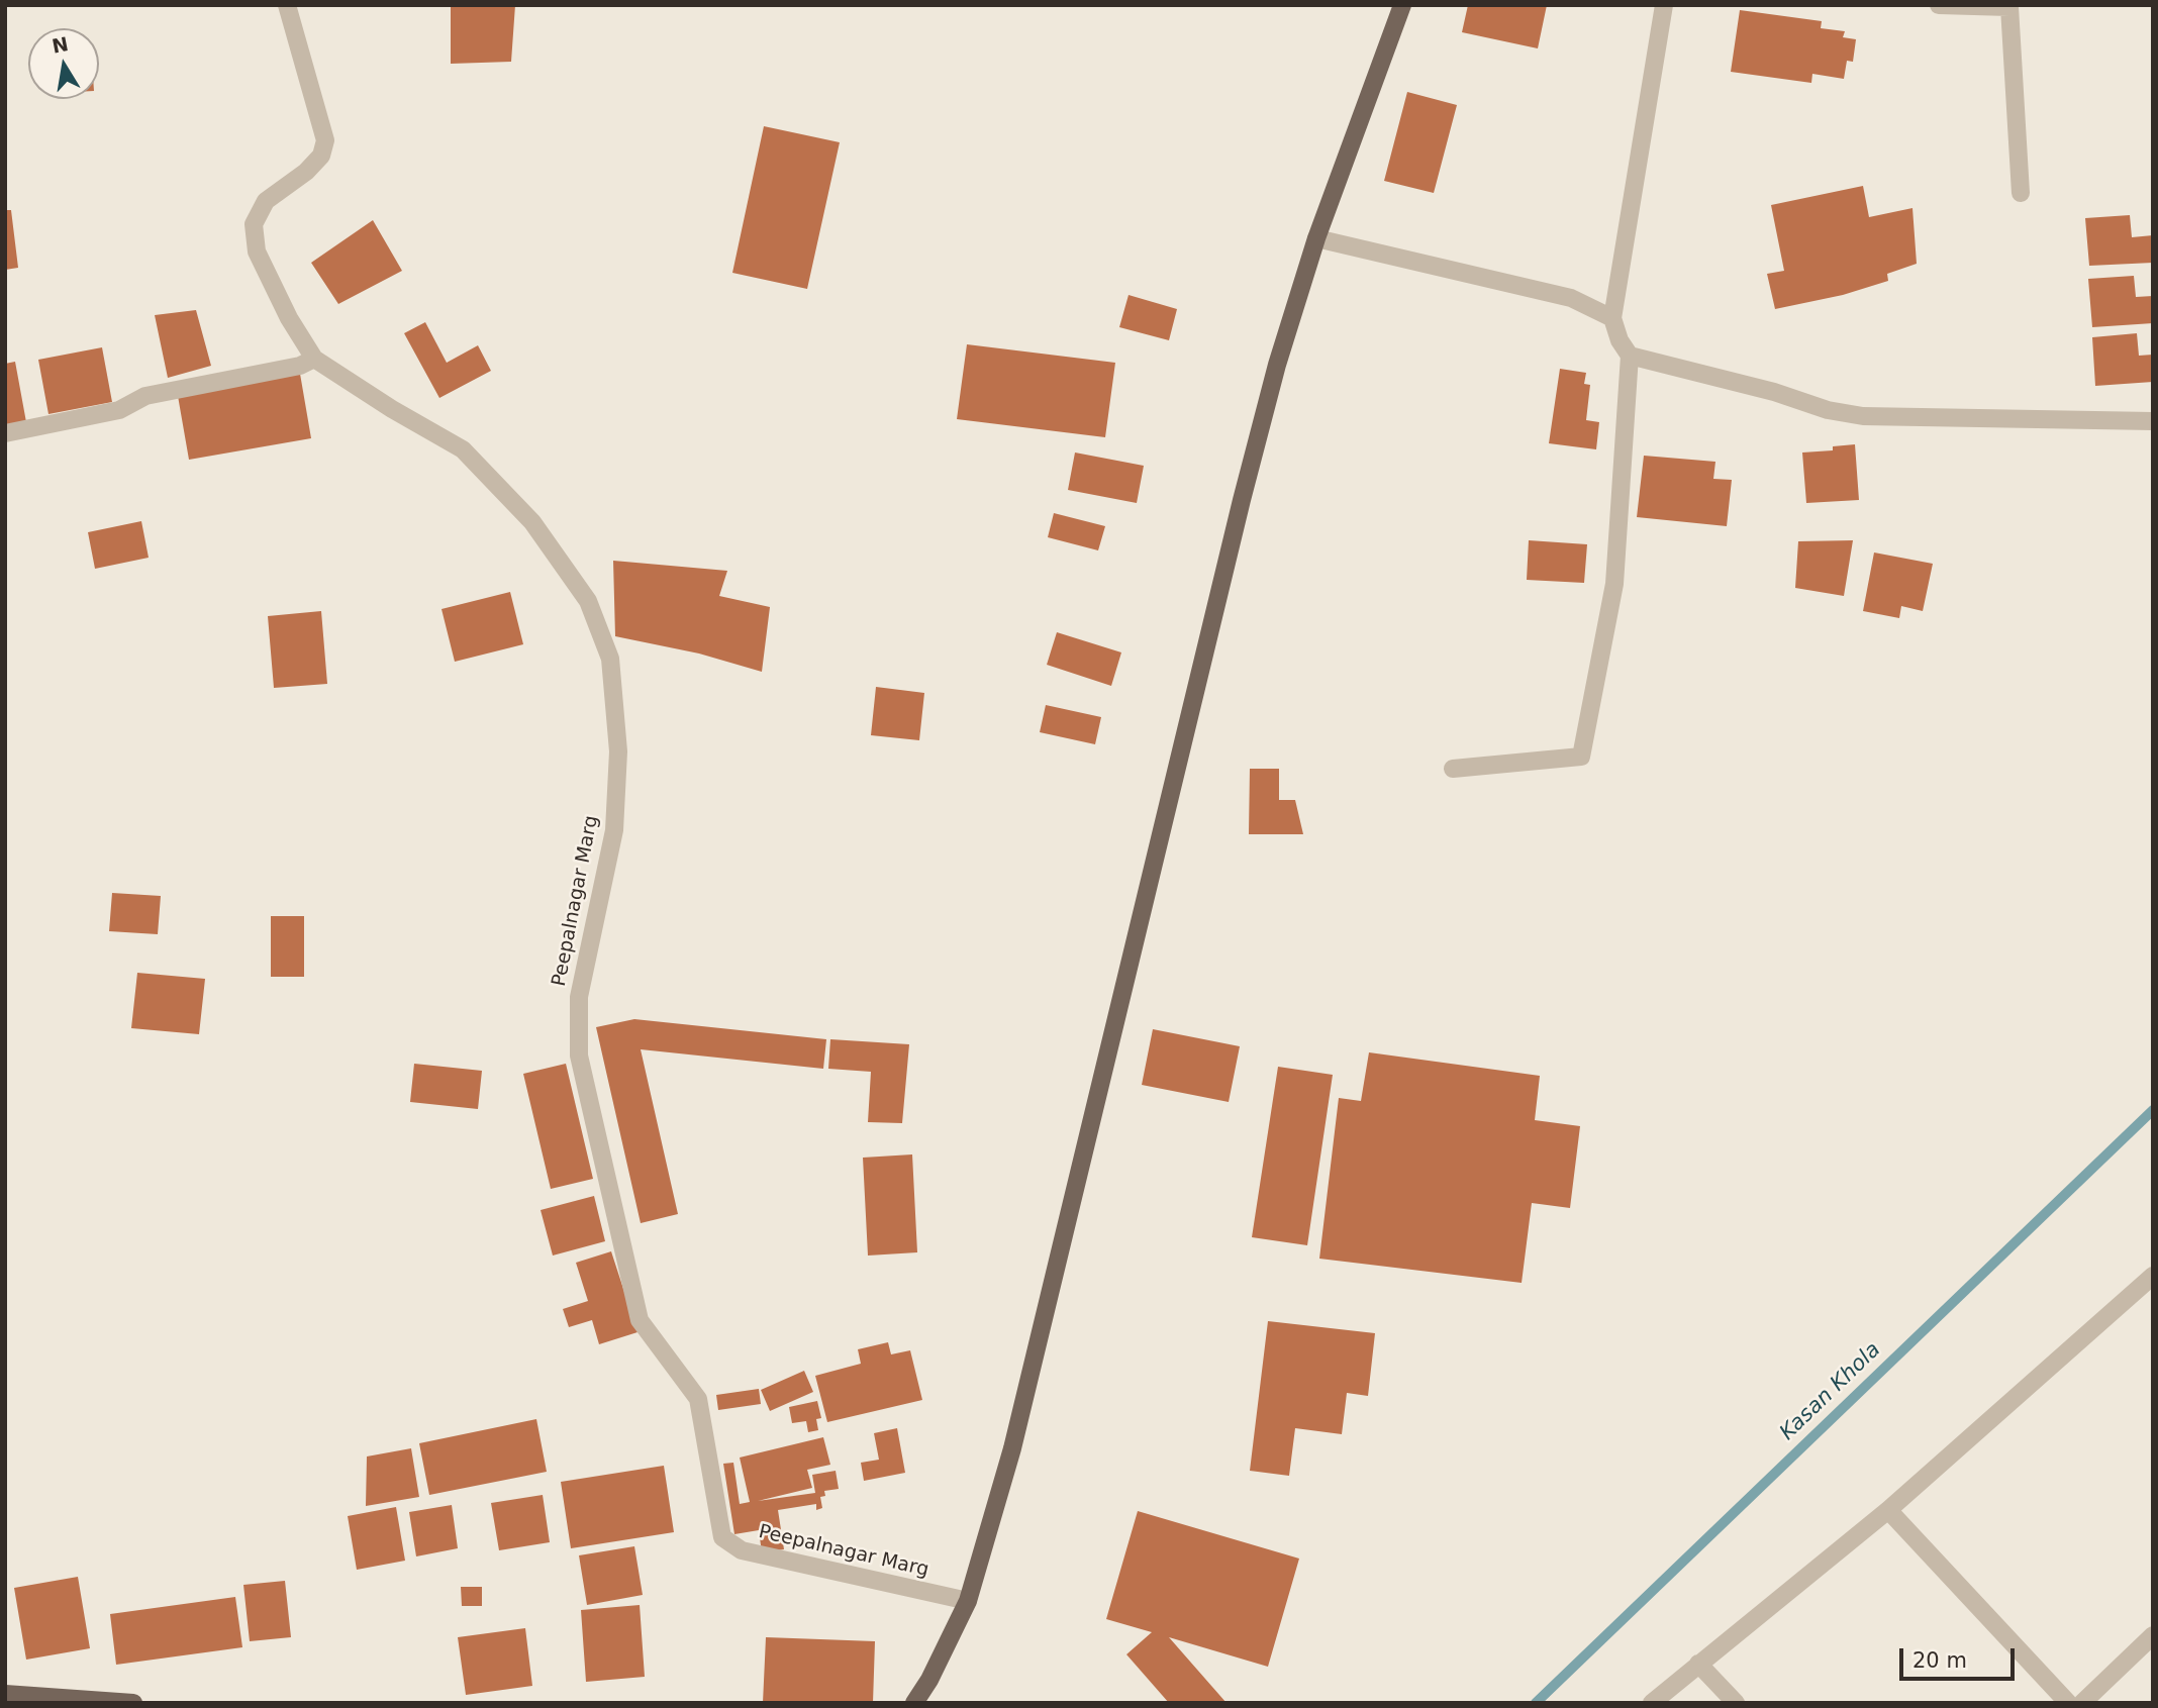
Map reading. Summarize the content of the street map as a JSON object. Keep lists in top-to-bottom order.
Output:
{
  "streets": {
    "street": ["Peepalnagar Marg"]
  },
  "water": ["Kasan Khola"],
  "scale_bar": "20 m",
  "north": "top"
}
